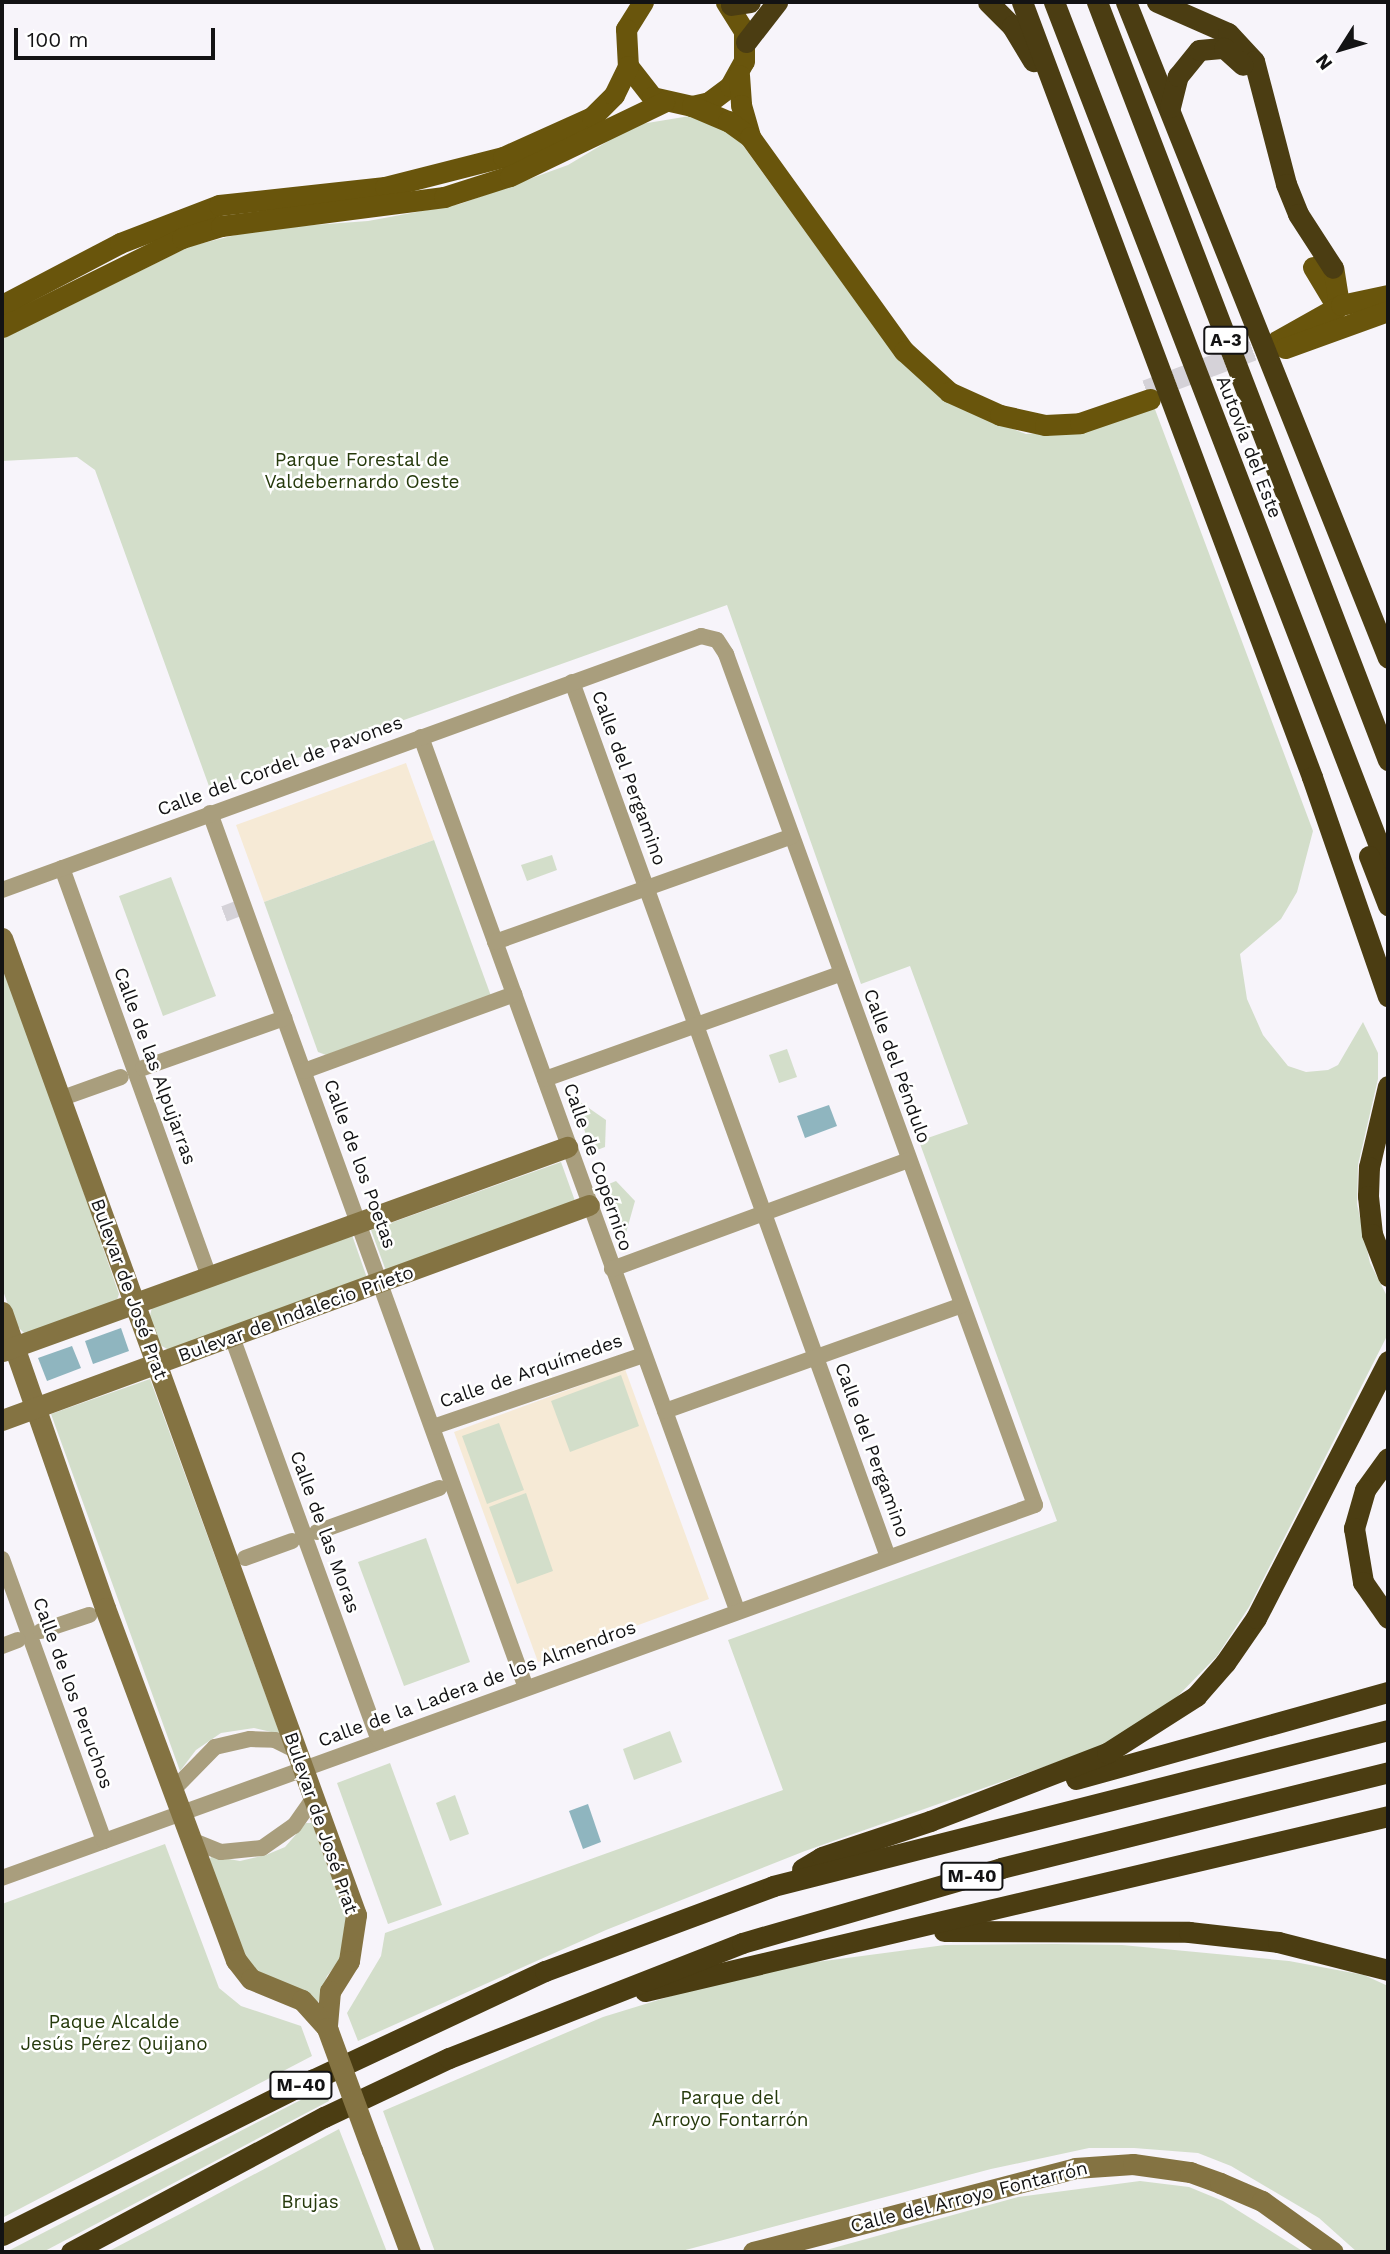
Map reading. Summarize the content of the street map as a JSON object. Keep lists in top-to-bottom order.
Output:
{
  "streets": {
    "highway": ["A-3", "Autovía del Este", "M-40"],
    "street": [
      "Calle del Cordel de Pavones",
      "Calle del Pergamino",
      "Calle de las Alpujarras",
      "Calle del Péndulo",
      "Calle de los Poetas",
      "Calle de Copérnico",
      "Bulevar de José Prat",
      "Bulevar de Indalecio Prieto",
      "Calle de Arquímedes",
      "Calle de las Moras",
      "Calle de la Ladera de los Almendros",
      "Calle de los Peruchos",
      "Calle del Arroyo Fontarrón"
    ]
  },
  "crossings": [
    ["Calle del Cordel de Pavones", "Calle del Pergamino"],
    ["Calle del Cordel de Pavones", "Calle de las Alpujarras"],
    ["Calle del Cordel de Pavones", "Calle del Péndulo"],
    ["Calle del Cordel de Pavones", "Calle de los Poetas"],
    ["Calle del Cordel de Pavones", "Calle de Copérnico"],
    ["Calle del Pergamino", "Calle del Péndulo"],
    ["Calle del Pergamino", "Calle de Copérnico"],
    ["Calle del Pergamino", "Calle de la Ladera de los Almendros"],
    ["Calle del Péndulo", "Calle de la Ladera de los Almendros"],
    ["Calle de los Poetas", "Bulevar de Indalecio Prieto"],
    ["Calle de los Poetas", "Calle de Arquímedes"],
    ["Calle de los Poetas", "Calle de la Ladera de los Almendros"],
    ["Calle de Copérnico", "Bulevar de Indalecio Prieto"],
    ["Calle de Copérnico", "Calle de Arquímedes"],
    ["Calle de Copérnico", "Calle de la Ladera de los Almendros"],
    ["Bulevar de José Prat", "Bulevar de Indalecio Prieto"],
    ["Bulevar de José Prat", "Calle de la Ladera de los Almendros"],
    ["Bulevar de Indalecio Prieto", "Calle de las Moras"],
    ["Calle de las Moras", "Calle de la Ladera de los Almendros"],
    ["Calle de la Ladera de los Almendros", "Calle de los Peruchos"]
  ],
  "parks": [
    "Parque Forestal de Valdebernardo Oeste",
    "Paque Alcalde Jesús Pérez Quijano",
    "Parque del Arroyo Fontarrón",
    "Brujas"
  ],
  "scale_bar": "100 m",
  "north": "bottom left"
}
